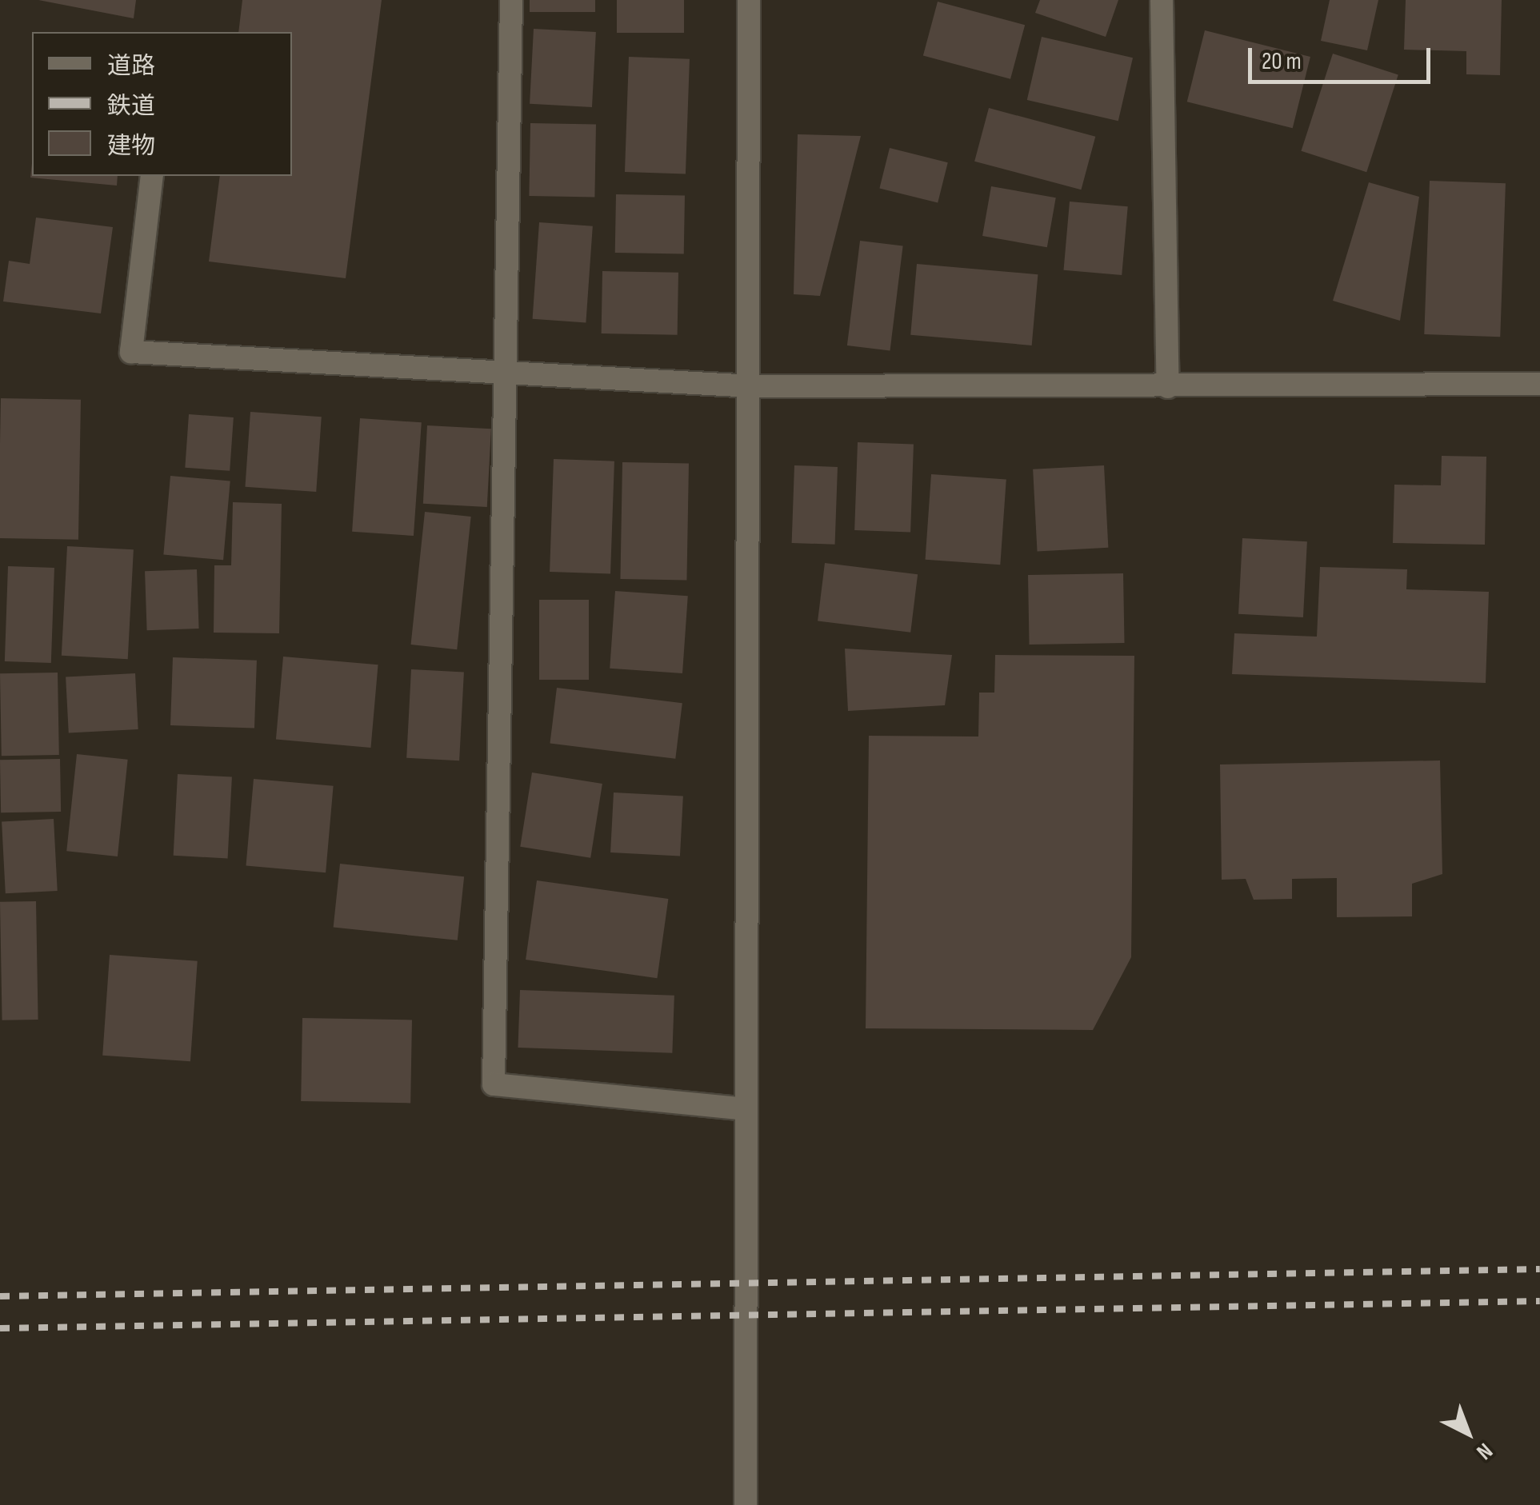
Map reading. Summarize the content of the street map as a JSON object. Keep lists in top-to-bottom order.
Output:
{
  "legend": ["道路", "鉄道", "建物"],
  "scale_bar": "20 m",
  "north": "bottom right"
}
